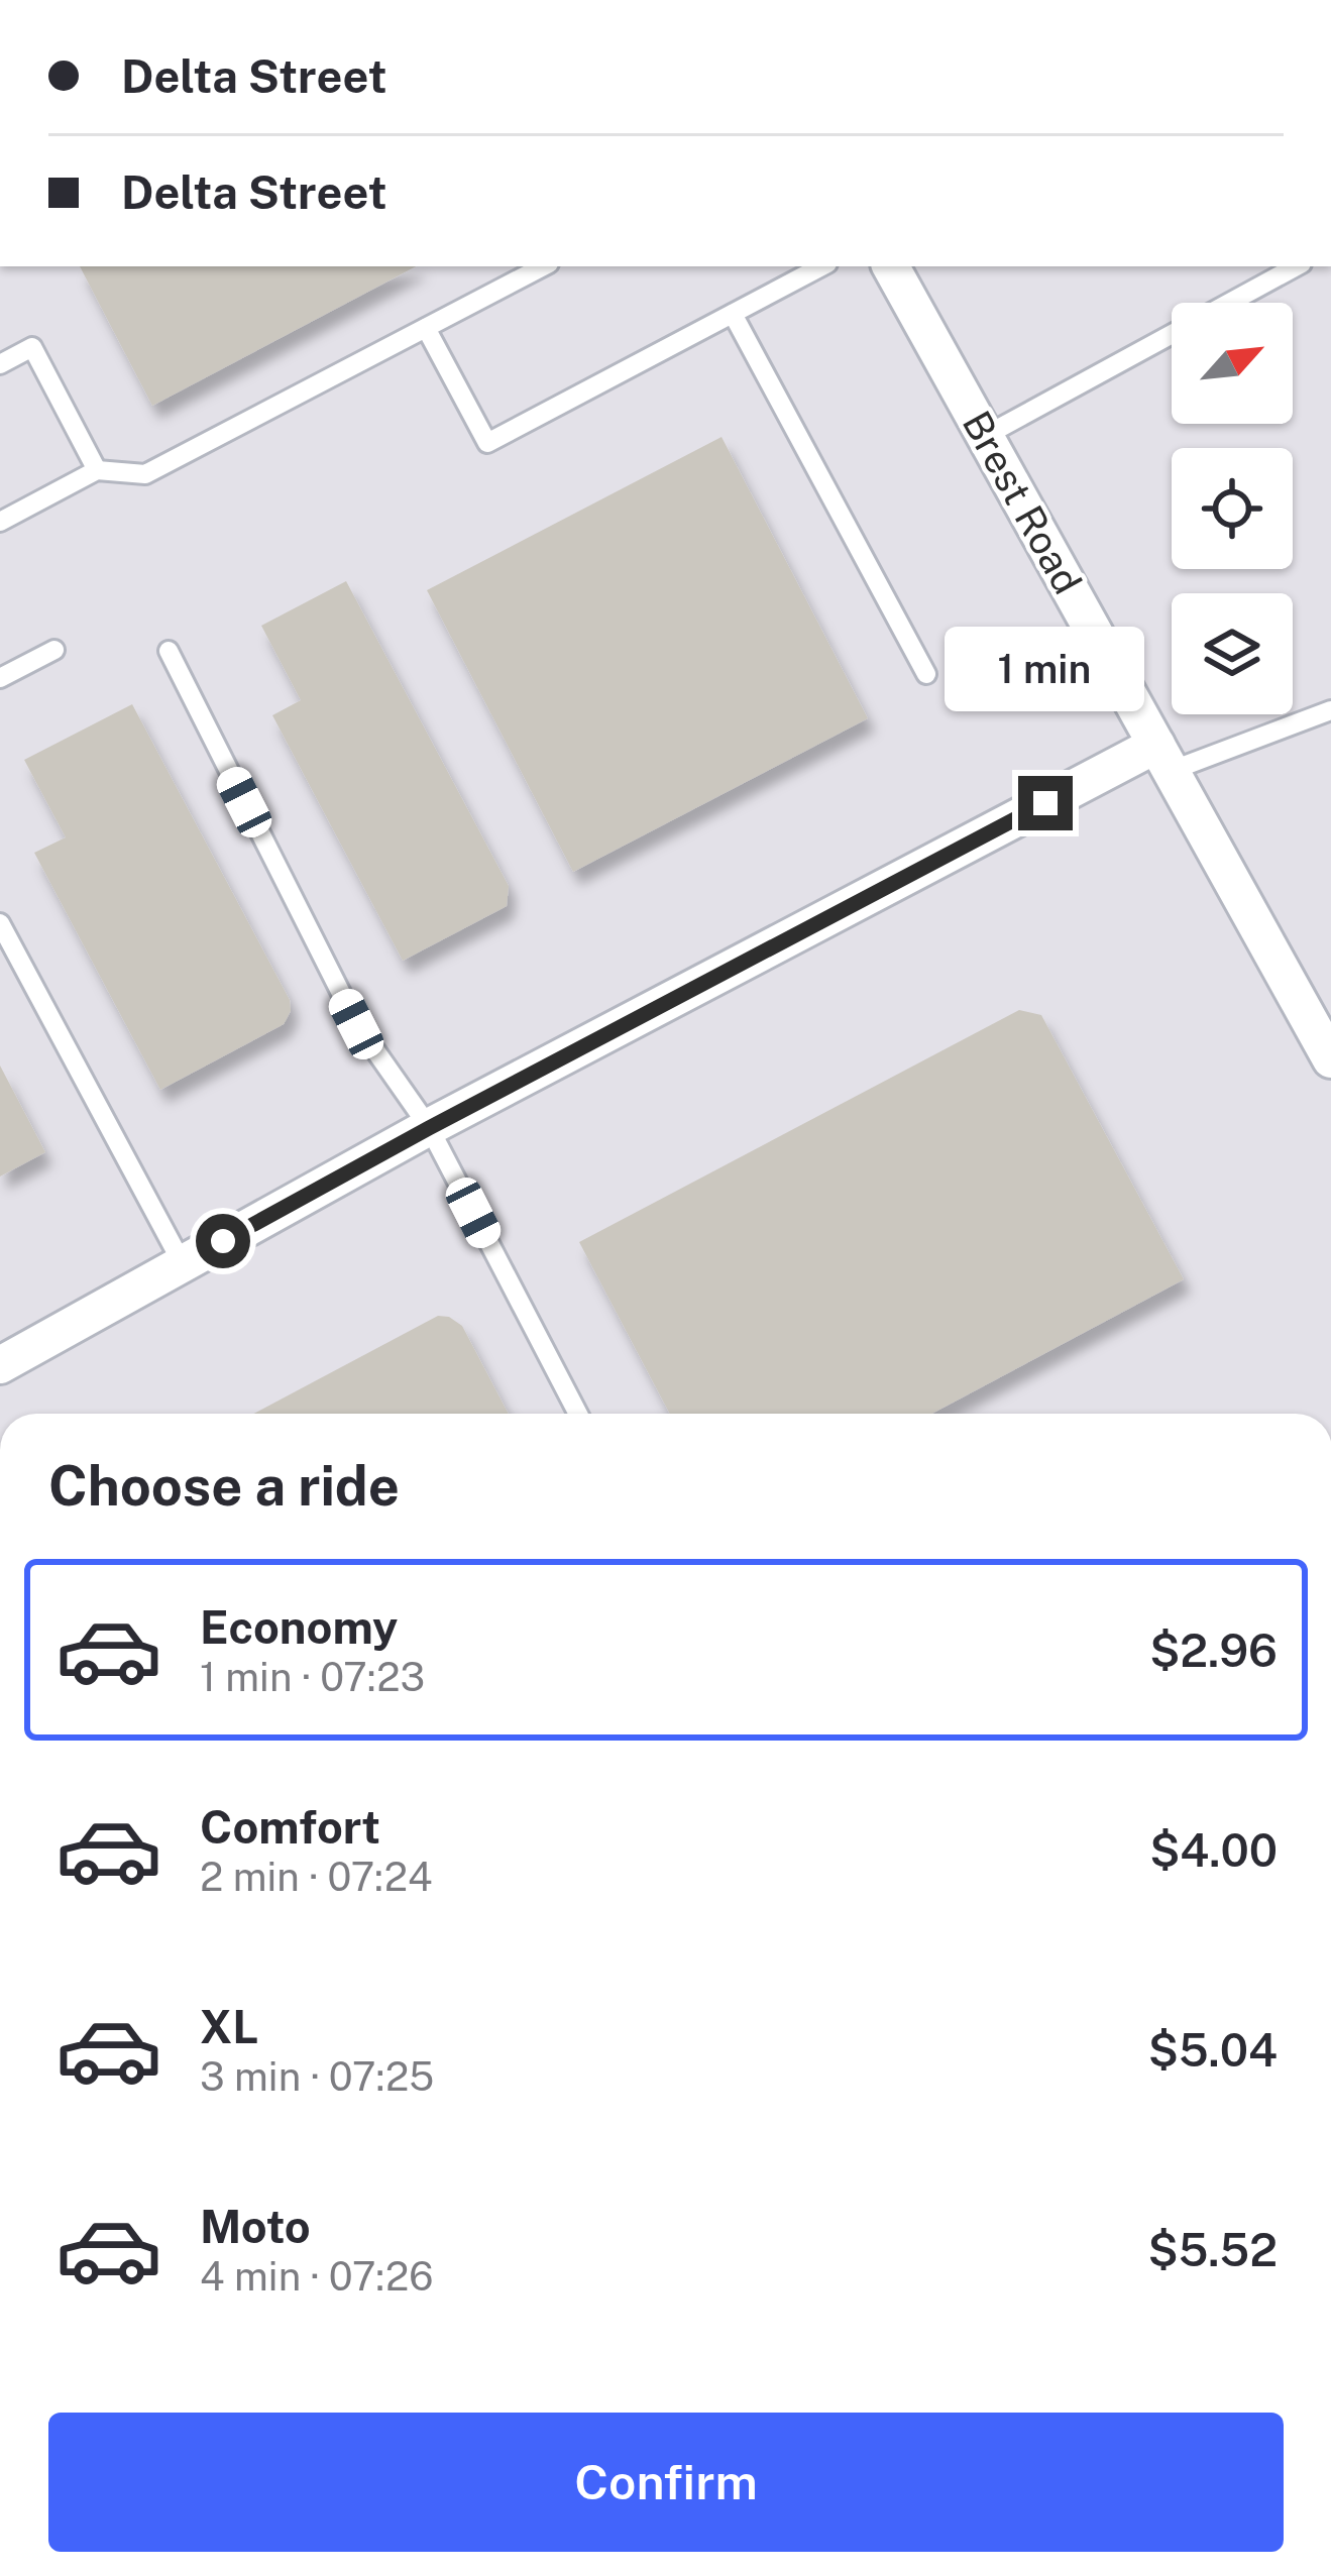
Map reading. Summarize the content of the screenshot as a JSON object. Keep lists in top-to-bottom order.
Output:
{
  "streets": {
    "street": ["Brest Road"]
  },
  "north": "top right",
  "page": {
    "banner": ["Delta Street", "Delta Street"],
    "bubble": "1 min",
    "heading": "Choose a ride",
    "list": [
      {
        "name": "Economy",
        "note": "1 min · 07:23",
        "value": "$2.96"
      },
      {
        "name": "Comfort",
        "note": "2 min · 07:24",
        "value": "$4.00"
      },
      {
        "name": "XL",
        "note": "3 min · 07:25",
        "value": "$5.04"
      },
      {
        "name": "Moto",
        "note": "4 min · 07:26",
        "value": "$5.52"
      }
    ],
    "buttons": "Confirm"
  }
}
